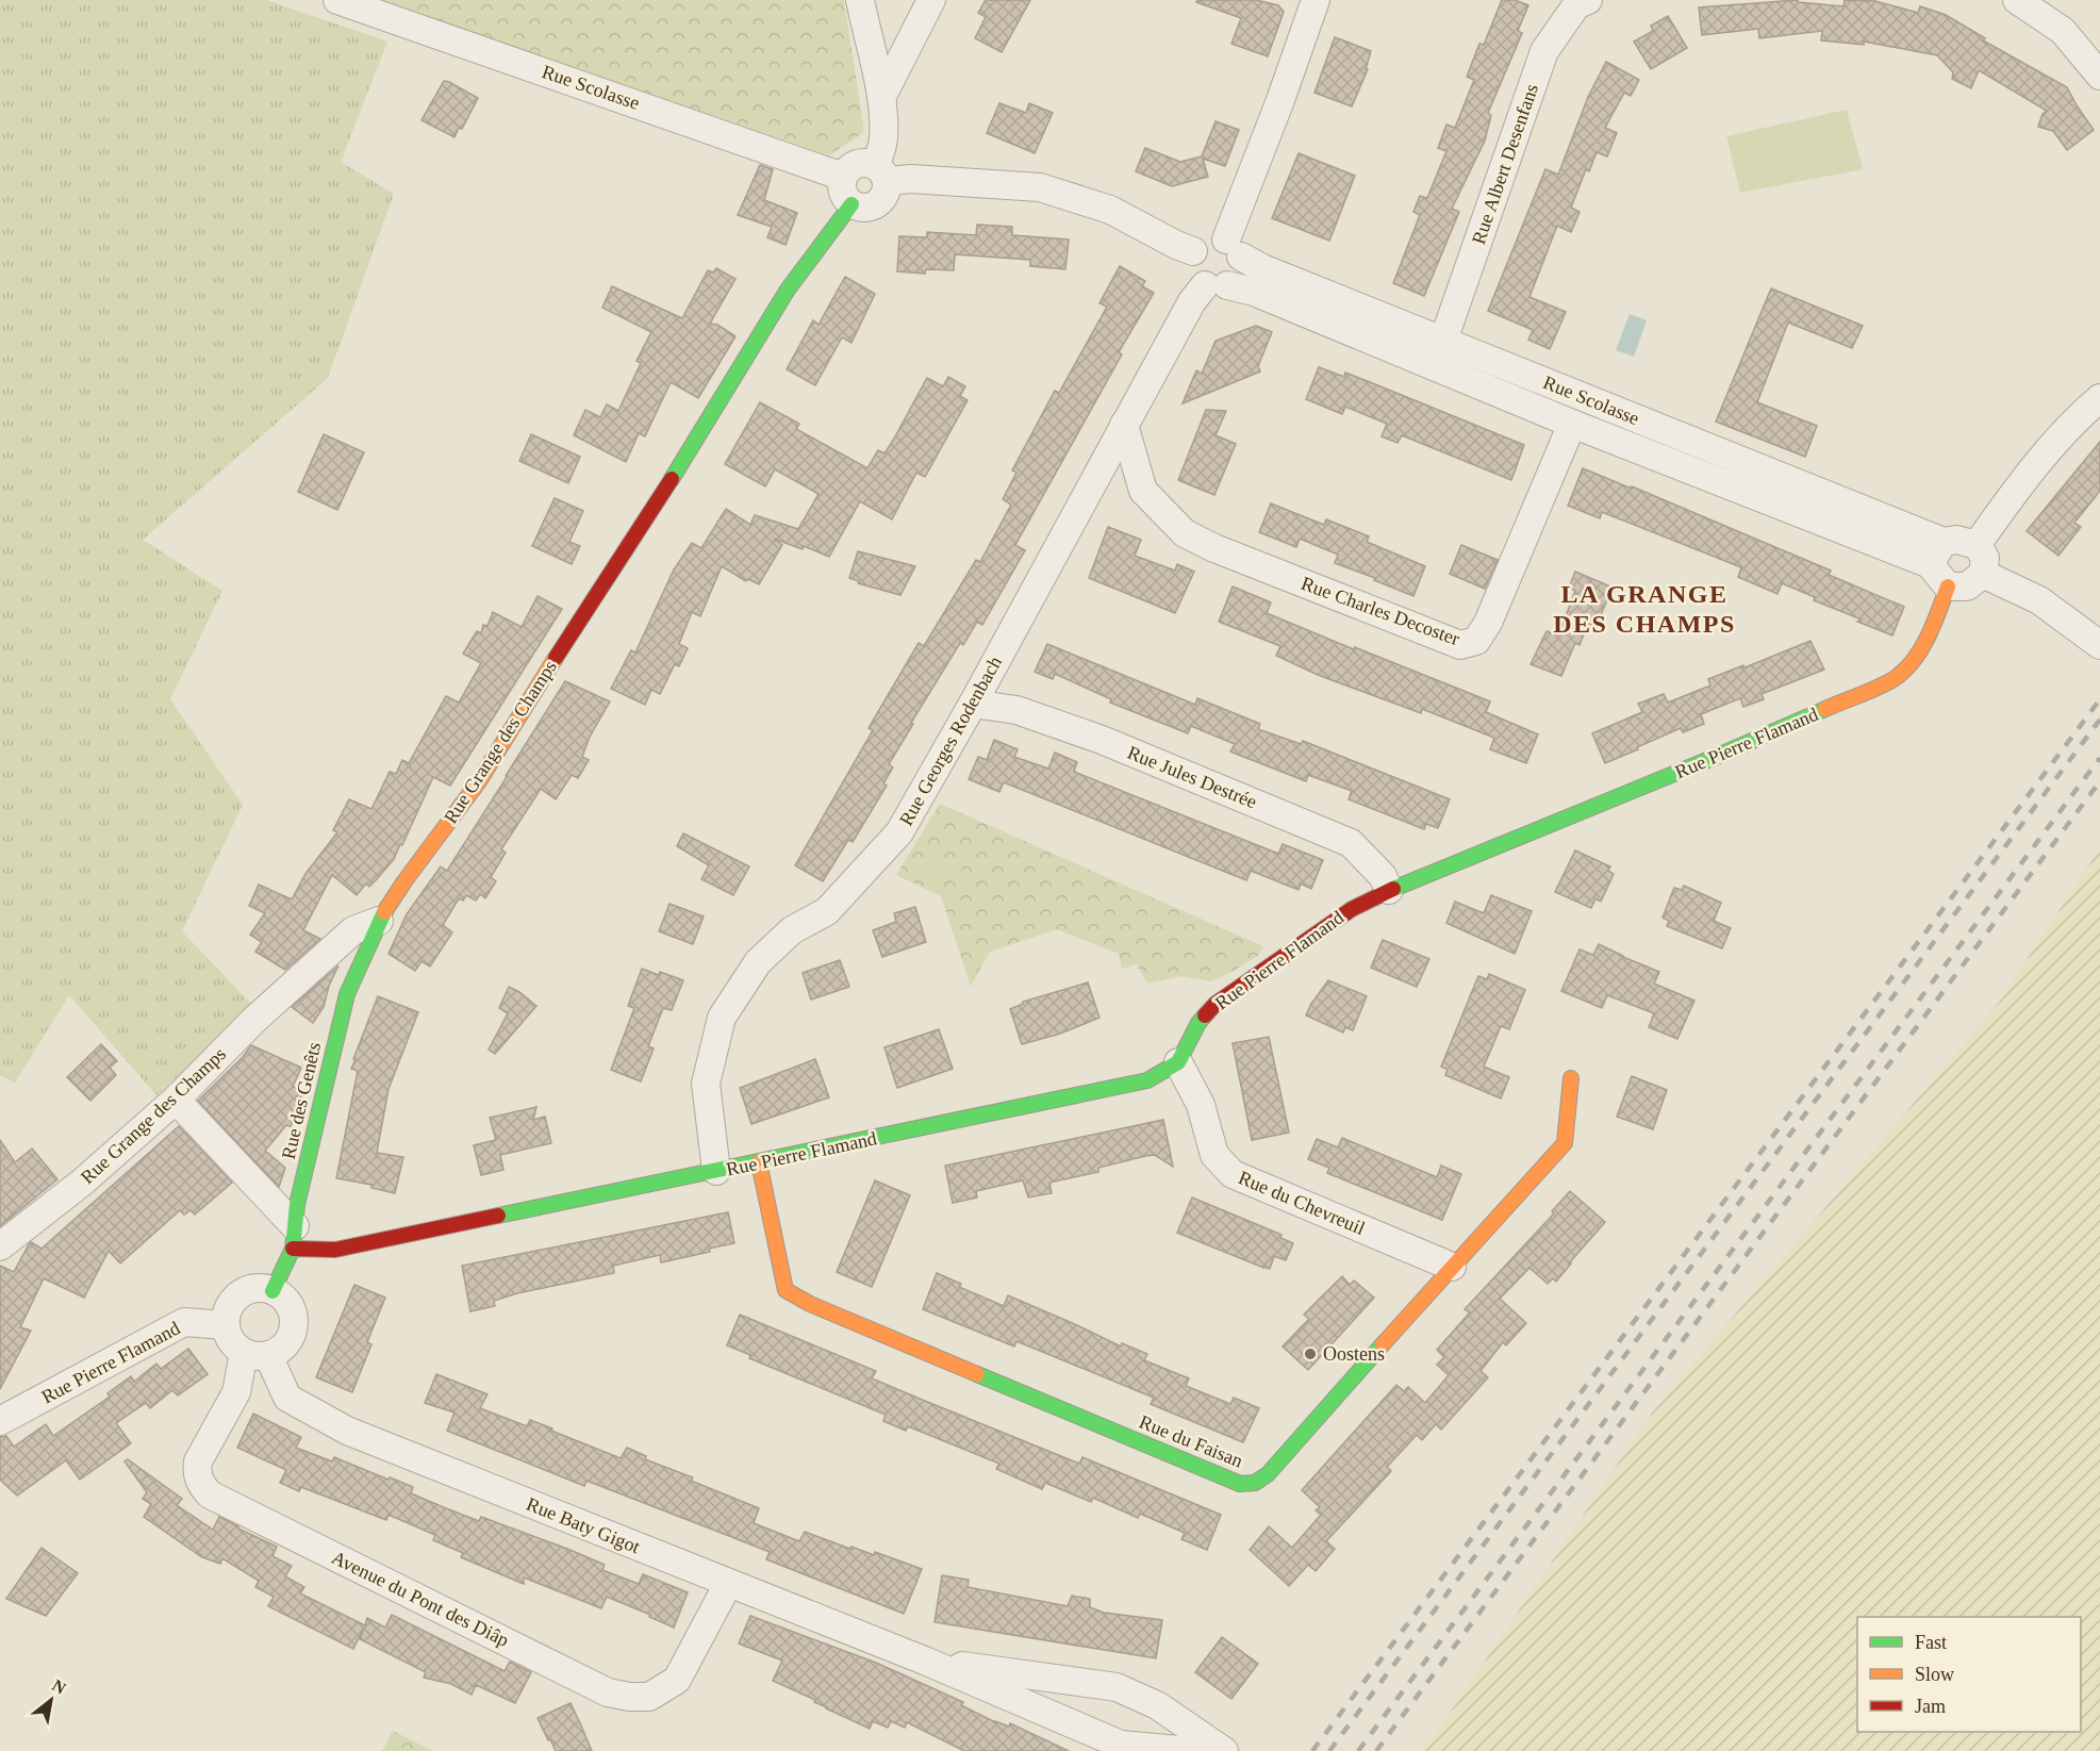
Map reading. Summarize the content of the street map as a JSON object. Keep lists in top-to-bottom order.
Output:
{
  "streets": {
    "street": [
      "Rue Scolasse",
      "Rue Albert Desenfans",
      "Rue Charles Decoster",
      "Rue Georges Rodenbach",
      "Rue Grange des Champs",
      "Rue Pierre Flamand",
      "Rue Jules Destrée",
      "Rue des Genêts",
      "Rue du Chevreuil",
      "Rue du Faisan",
      "Rue Baty Gigot",
      "Avenue du Pont des Diâp"
    ]
  },
  "crossings": [
    ["Rue Scolasse", "Rue Albert Desenfans"],
    ["Rue Scolasse", "Rue Charles Decoster"],
    ["Rue Scolasse", "Rue Georges Rodenbach"],
    ["Rue Scolasse", "Rue Grange des Champs"],
    ["Rue Scolasse", "Rue Pierre Flamand"],
    ["Rue Charles Decoster", "Rue Georges Rodenbach"],
    ["Rue Georges Rodenbach", "Rue Pierre Flamand"],
    ["Rue Georges Rodenbach", "Rue Jules Destrée"],
    ["Rue Grange des Champs", "Rue des Genêts"],
    ["Rue Pierre Flamand", "Rue Jules Destrée"],
    ["Rue Pierre Flamand", "Rue des Genêts"],
    ["Rue Pierre Flamand", "Rue du Chevreuil"],
    ["Rue Pierre Flamand", "Rue du Faisan"],
    ["Rue Pierre Flamand", "Rue Baty Gigot"],
    ["Rue Pierre Flamand", "Avenue du Pont des Diâp"],
    ["Rue des Genêts", "Rue Baty Gigot"],
    ["Rue des Genêts", "Avenue du Pont des Diâp"],
    ["Rue du Chevreuil", "Rue du Faisan"],
    ["Rue Baty Gigot", "Avenue du Pont des Diâp"]
  ],
  "districts": ["LA GRANGE DES CHAMPS"],
  "places": ["Oostens"],
  "legend": ["Fast", "Slow", "Jam"],
  "north": "top right"
}
